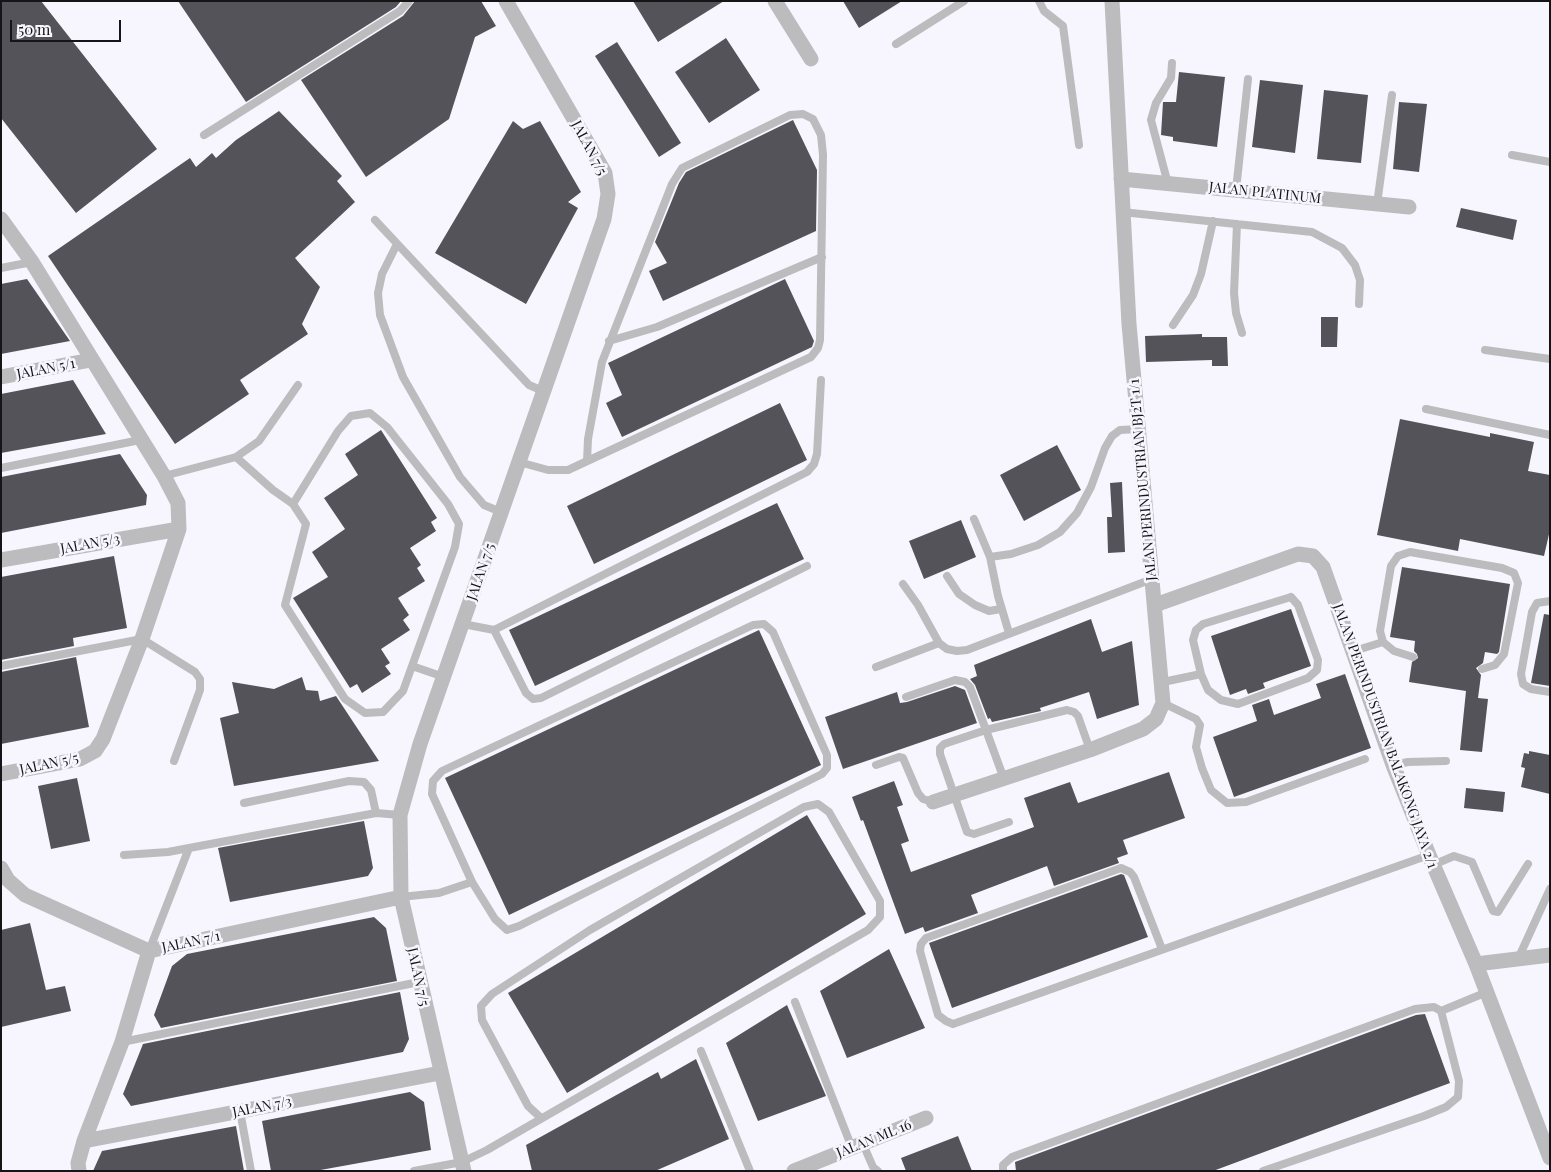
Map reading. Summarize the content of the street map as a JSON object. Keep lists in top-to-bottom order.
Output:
{
  "streets": {
    "street": [
      "JALAN 7/5",
      "JALAN PLATINUM",
      "JALAN 5/1",
      "JALAN PERINDUSTRIAN BJ2T 1/1",
      "JALAN 5/3",
      "JALAN PERINDUSTRIAN BALAKONG JAYA 2/1",
      "JALAN 5/5",
      "JALAN 7/1",
      "JALAN 7/3",
      "JALAN ML 16"
    ]
  },
  "crossings": [
    ["JALAN 7/5", "JALAN 7/1"],
    ["JALAN 7/5", "JALAN 7/3"],
    ["JALAN PLATINUM", "JALAN PERINDUSTRIAN BJ2T 1/1"],
    ["JALAN PERINDUSTRIAN BJ2T 1/1", "JALAN PERINDUSTRIAN BALAKONG JAYA 2/1"]
  ],
  "scale_bar": "50 m"
}
